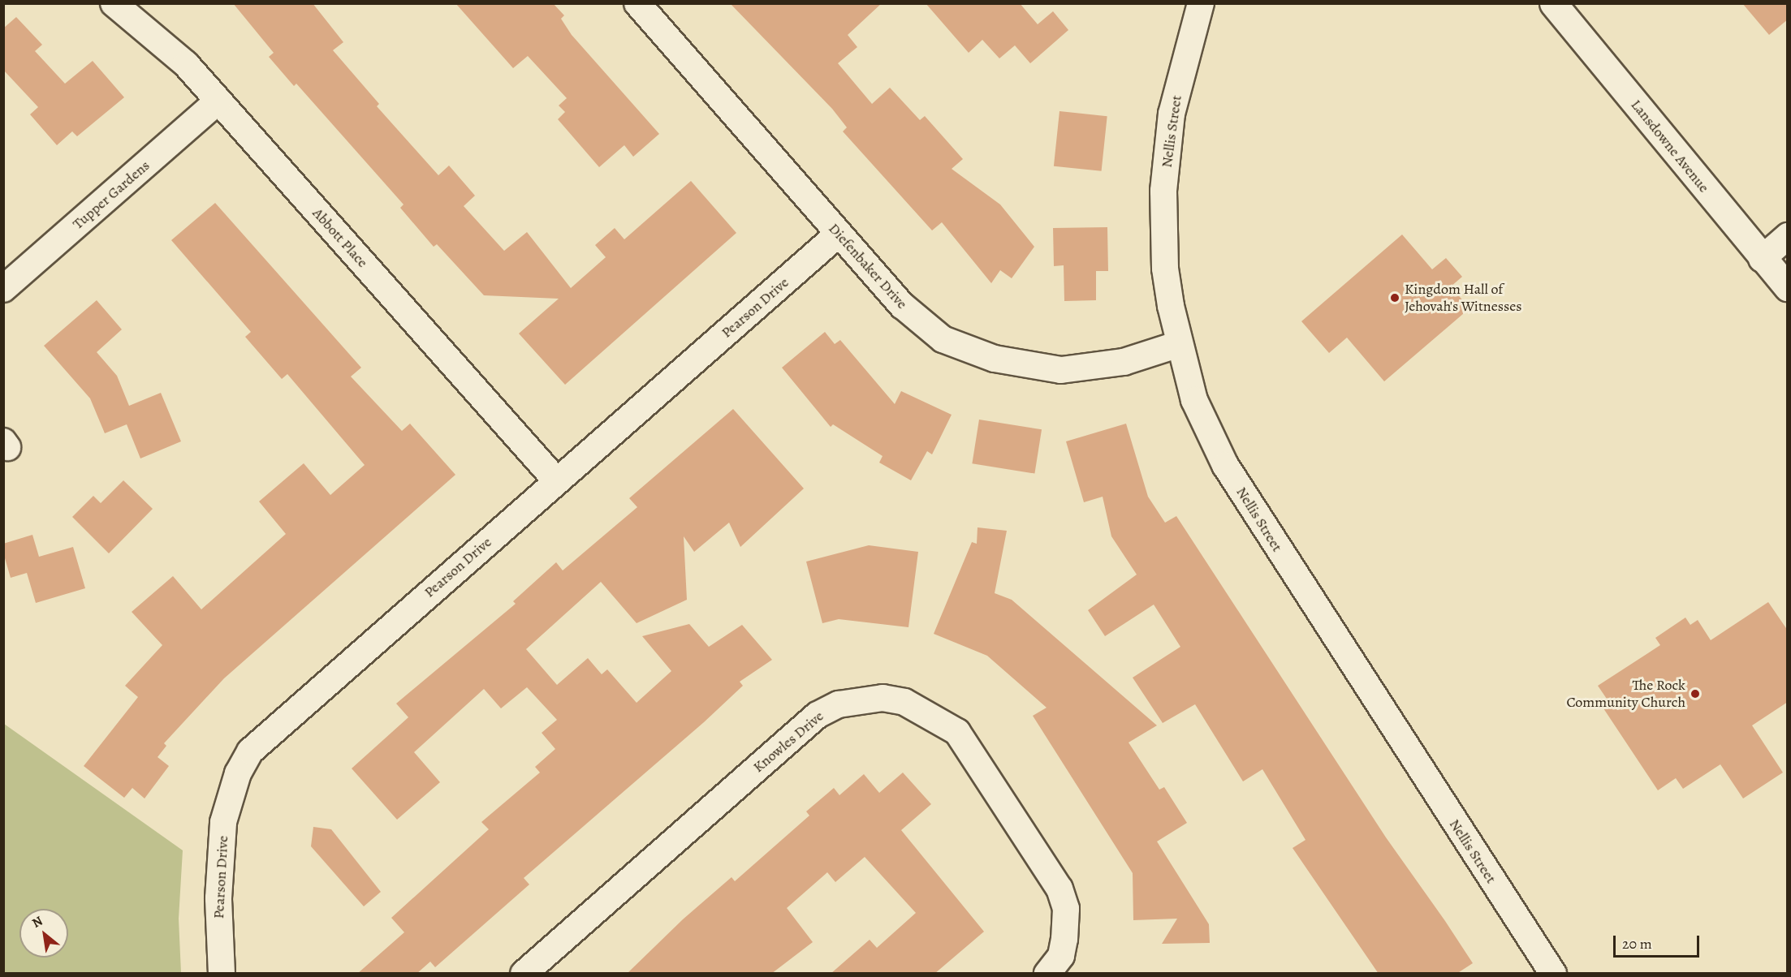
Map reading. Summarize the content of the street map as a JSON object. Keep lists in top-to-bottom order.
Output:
{
  "streets": {
    "main road": ["Lansdowne Avenue"],
    "street": [
      "Nellis Street",
      "Tupper Gardens",
      "Abbott Place",
      "Diefenbaker Drive",
      "Pearson Drive",
      "Knowles Drive"
    ]
  },
  "crossings": [
    ["Nellis Street", "Diefenbaker Drive"],
    ["Tupper Gardens", "Abbott Place"],
    ["Abbott Place", "Pearson Drive"],
    ["Diefenbaker Drive", "Pearson Drive"]
  ],
  "places": ["Kingdom Hall of Jehovah's Witnesses", "The Rock Community Church"],
  "scale_bar": "20 m",
  "north": "top left"
}
